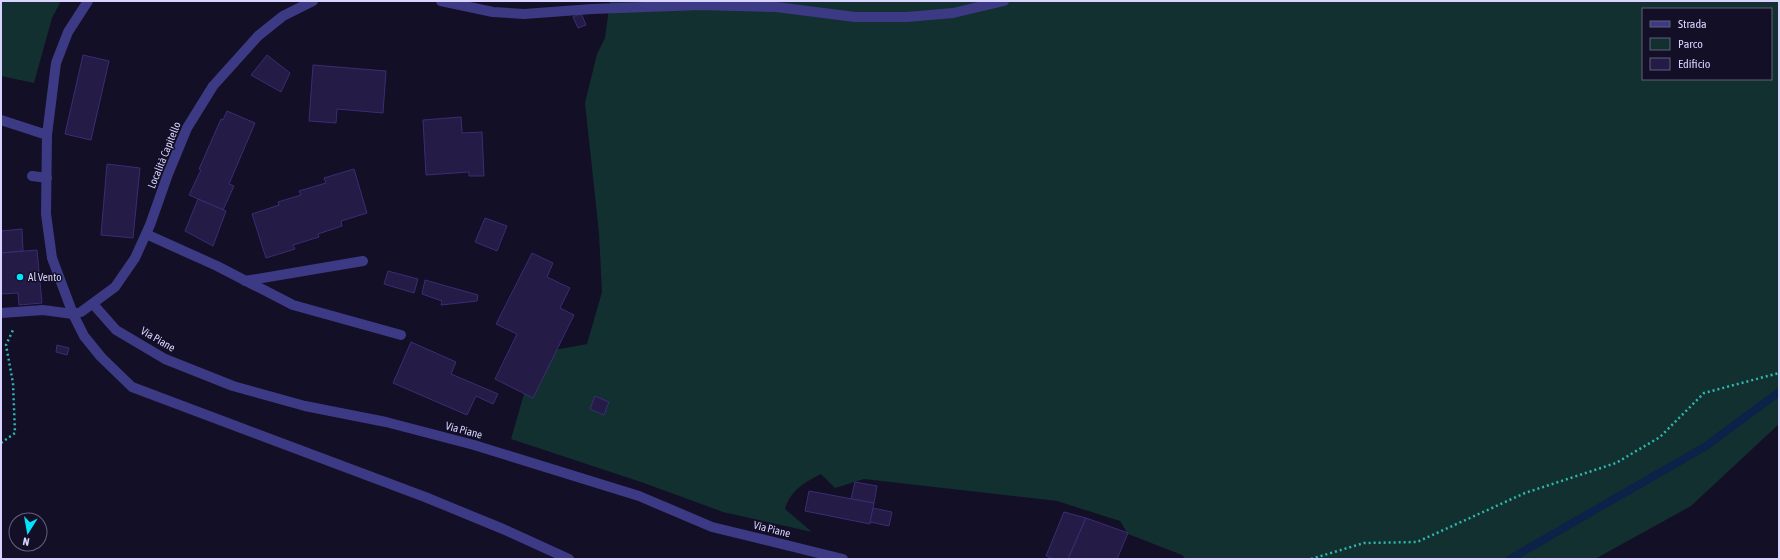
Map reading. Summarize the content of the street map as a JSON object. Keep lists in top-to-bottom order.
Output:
{
  "streets": {
    "street": ["Località Capitello", "Via Piane"]
  },
  "crossings": [
    ["Località Capitello", "Via Piane"]
  ],
  "places": ["Al Vento"],
  "legend": ["Strada", "Parco", "Edificio"],
  "north": "bottom"
}
